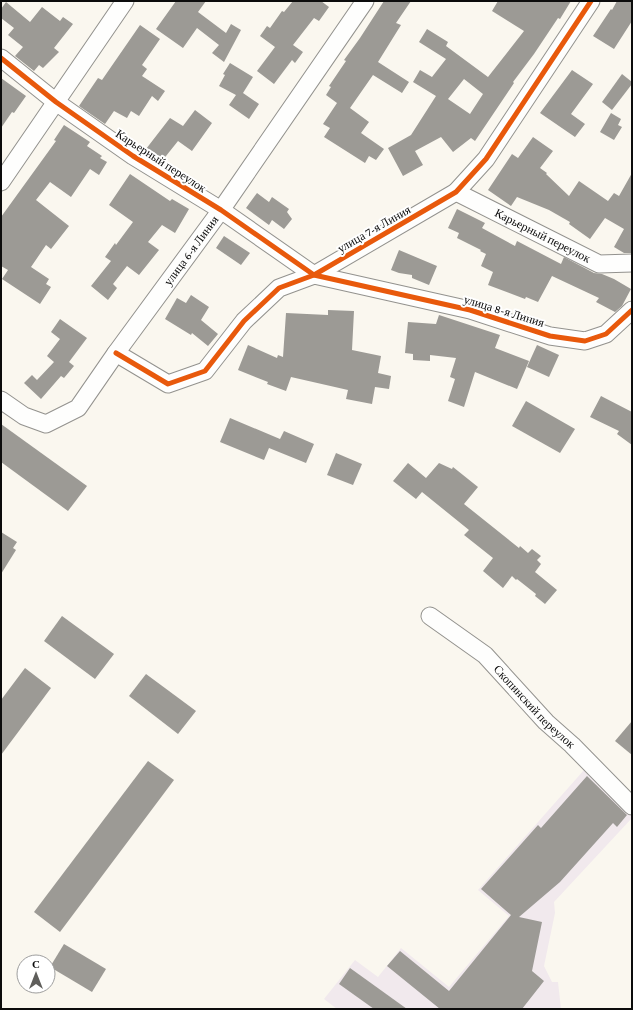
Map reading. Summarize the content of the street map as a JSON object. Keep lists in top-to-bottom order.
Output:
{
  "streets": {
    "street": [
      "Карьерный переулок",
      "улица 7-я Линия",
      "улица 6-я Линия",
      "улица 8-я Линия",
      "Скопинский переулок"
    ]
  },
  "crossings": [
    ["Карьерный переулок", "улица 7-я Линия"],
    ["Карьерный переулок", "улица 6-я Линия"],
    ["Карьерный переулок", "улица 8-я Линия"],
    ["улица 7-я Линия", "улица 6-я Линия"],
    ["улица 7-я Линия", "улица 8-я Линия"]
  ],
  "north": "top"
}
